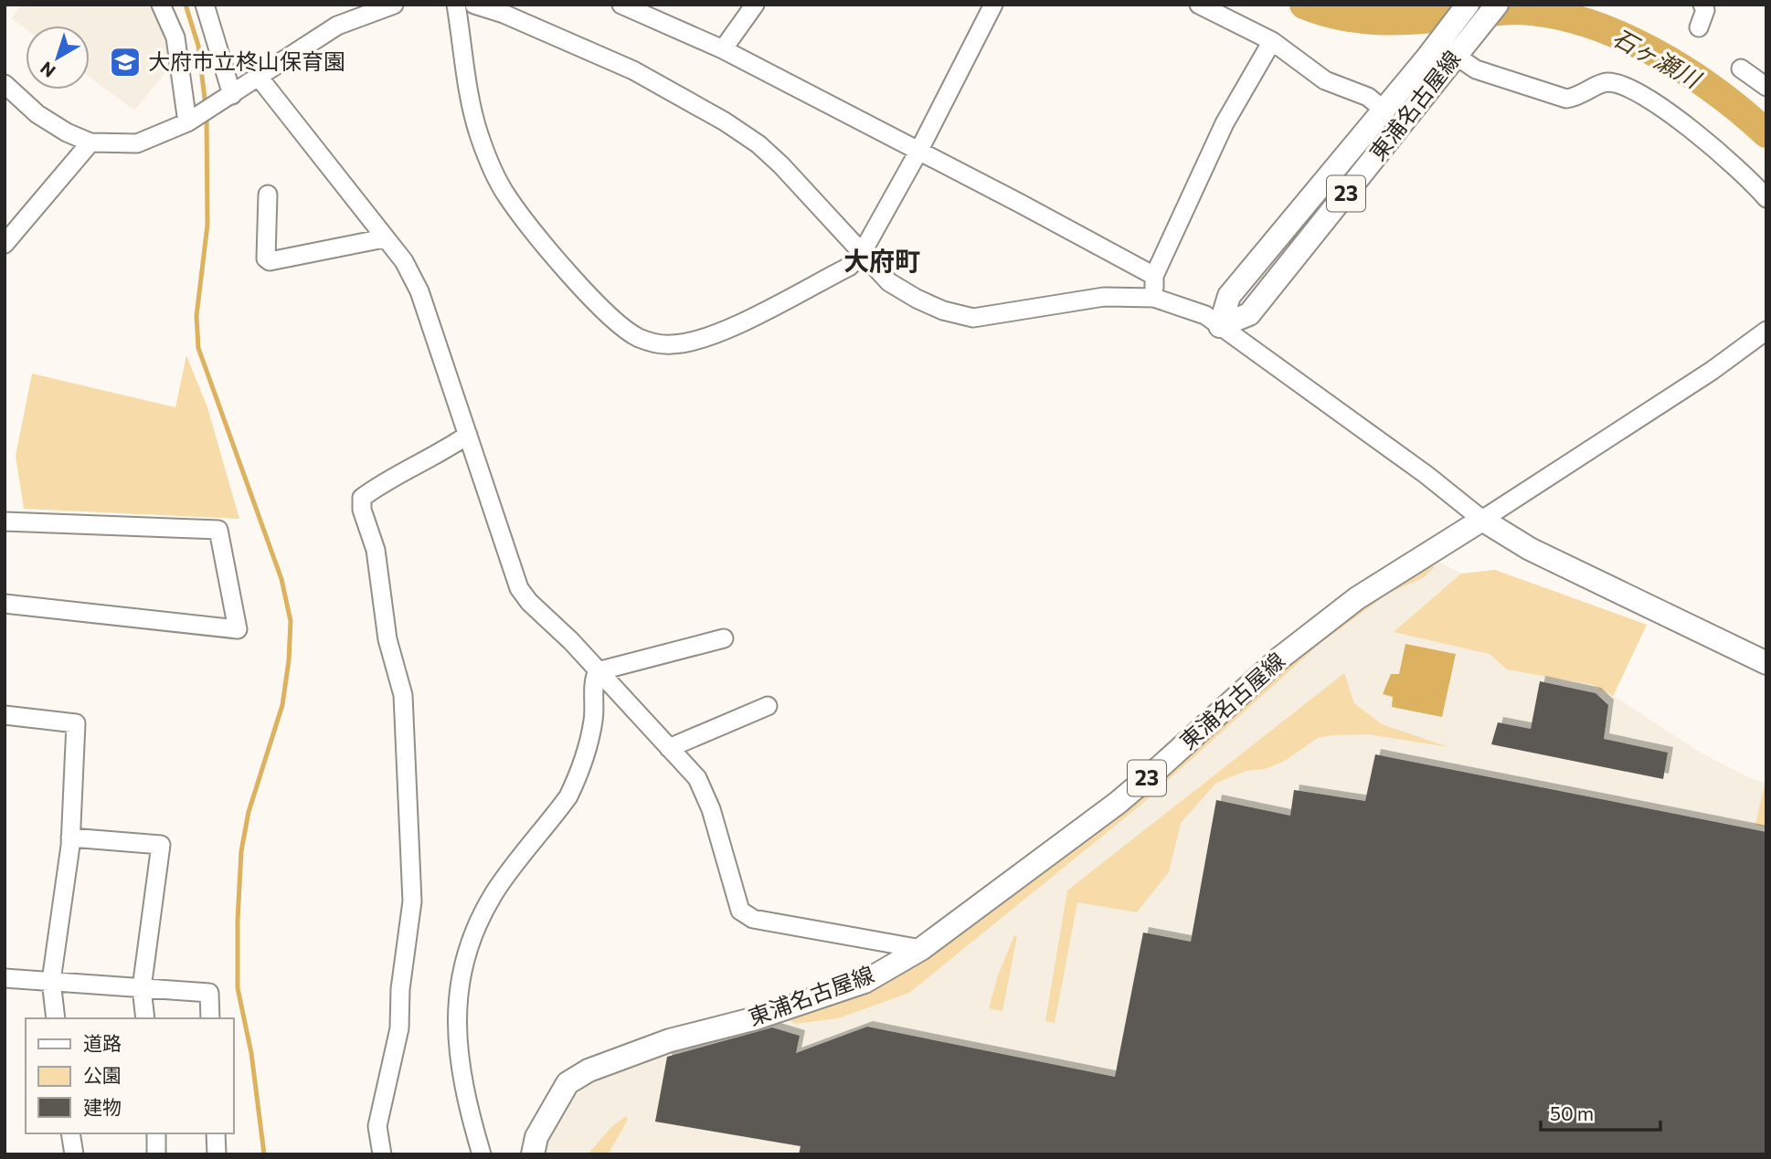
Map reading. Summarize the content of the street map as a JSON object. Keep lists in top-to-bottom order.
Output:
{
  "streets": {
    "main road": ["東浦名古屋線", "23"]
  },
  "districts": ["大府町"],
  "water": ["石ヶ瀬川"],
  "places": {
    "school or university": ["大府市立柊山保育園"]
  },
  "legend": ["道路", "公園", "建物"],
  "scale_bar": "50 m",
  "north": "bottom left"
}
